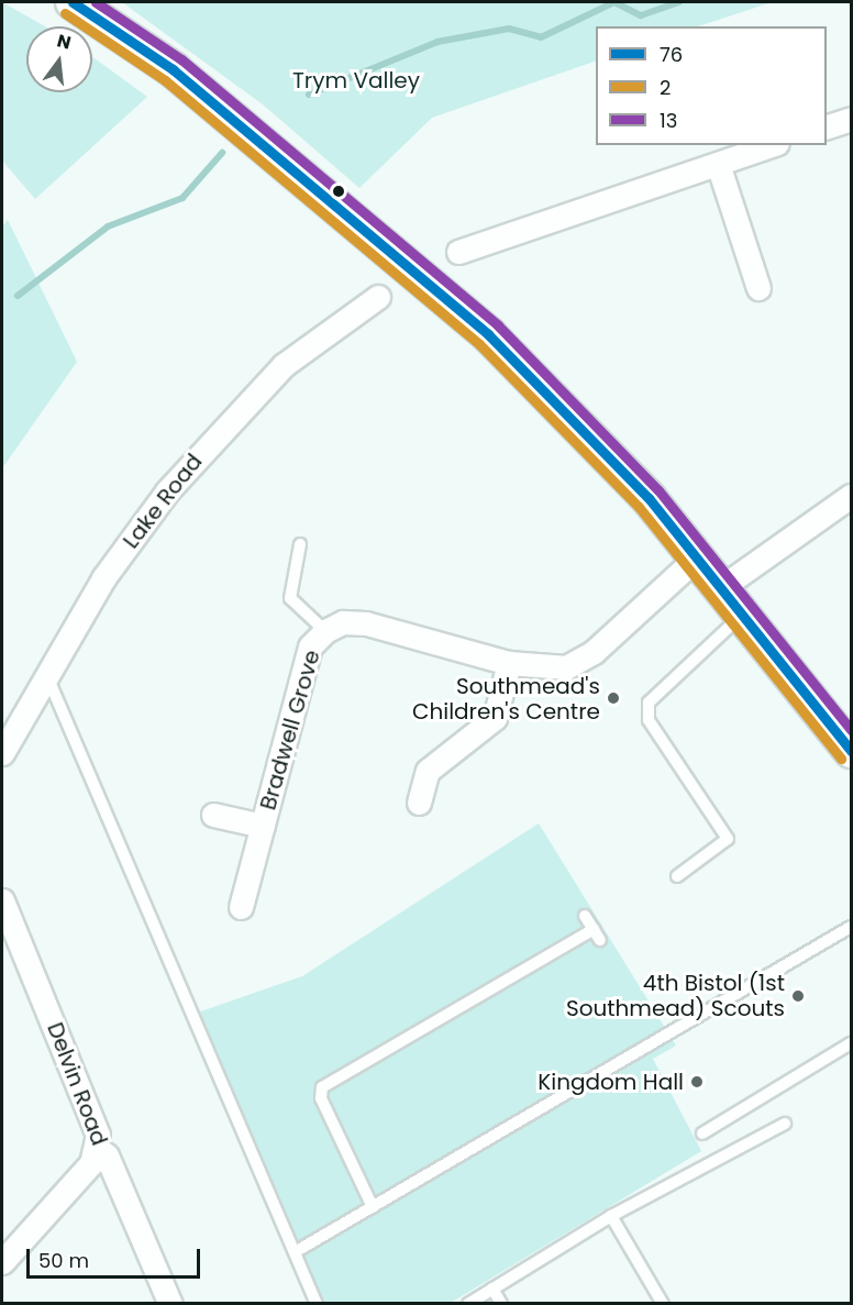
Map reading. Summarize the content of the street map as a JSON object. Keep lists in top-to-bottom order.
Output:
{
  "streets": {
    "street": ["Lake Road", "Bradwell Grove", "Delvin Road"]
  },
  "parks": ["Trym Valley"],
  "places": ["Southmead's Children's Centre", "4th Bistol (1st Southmead) Scouts", "Kingdom Hall"],
  "lines": ["transit line 76", "transit line 13", "transit line 2"],
  "legend": ["76", "2", "13"],
  "scale_bar": "50 m",
  "north": "top"
}
